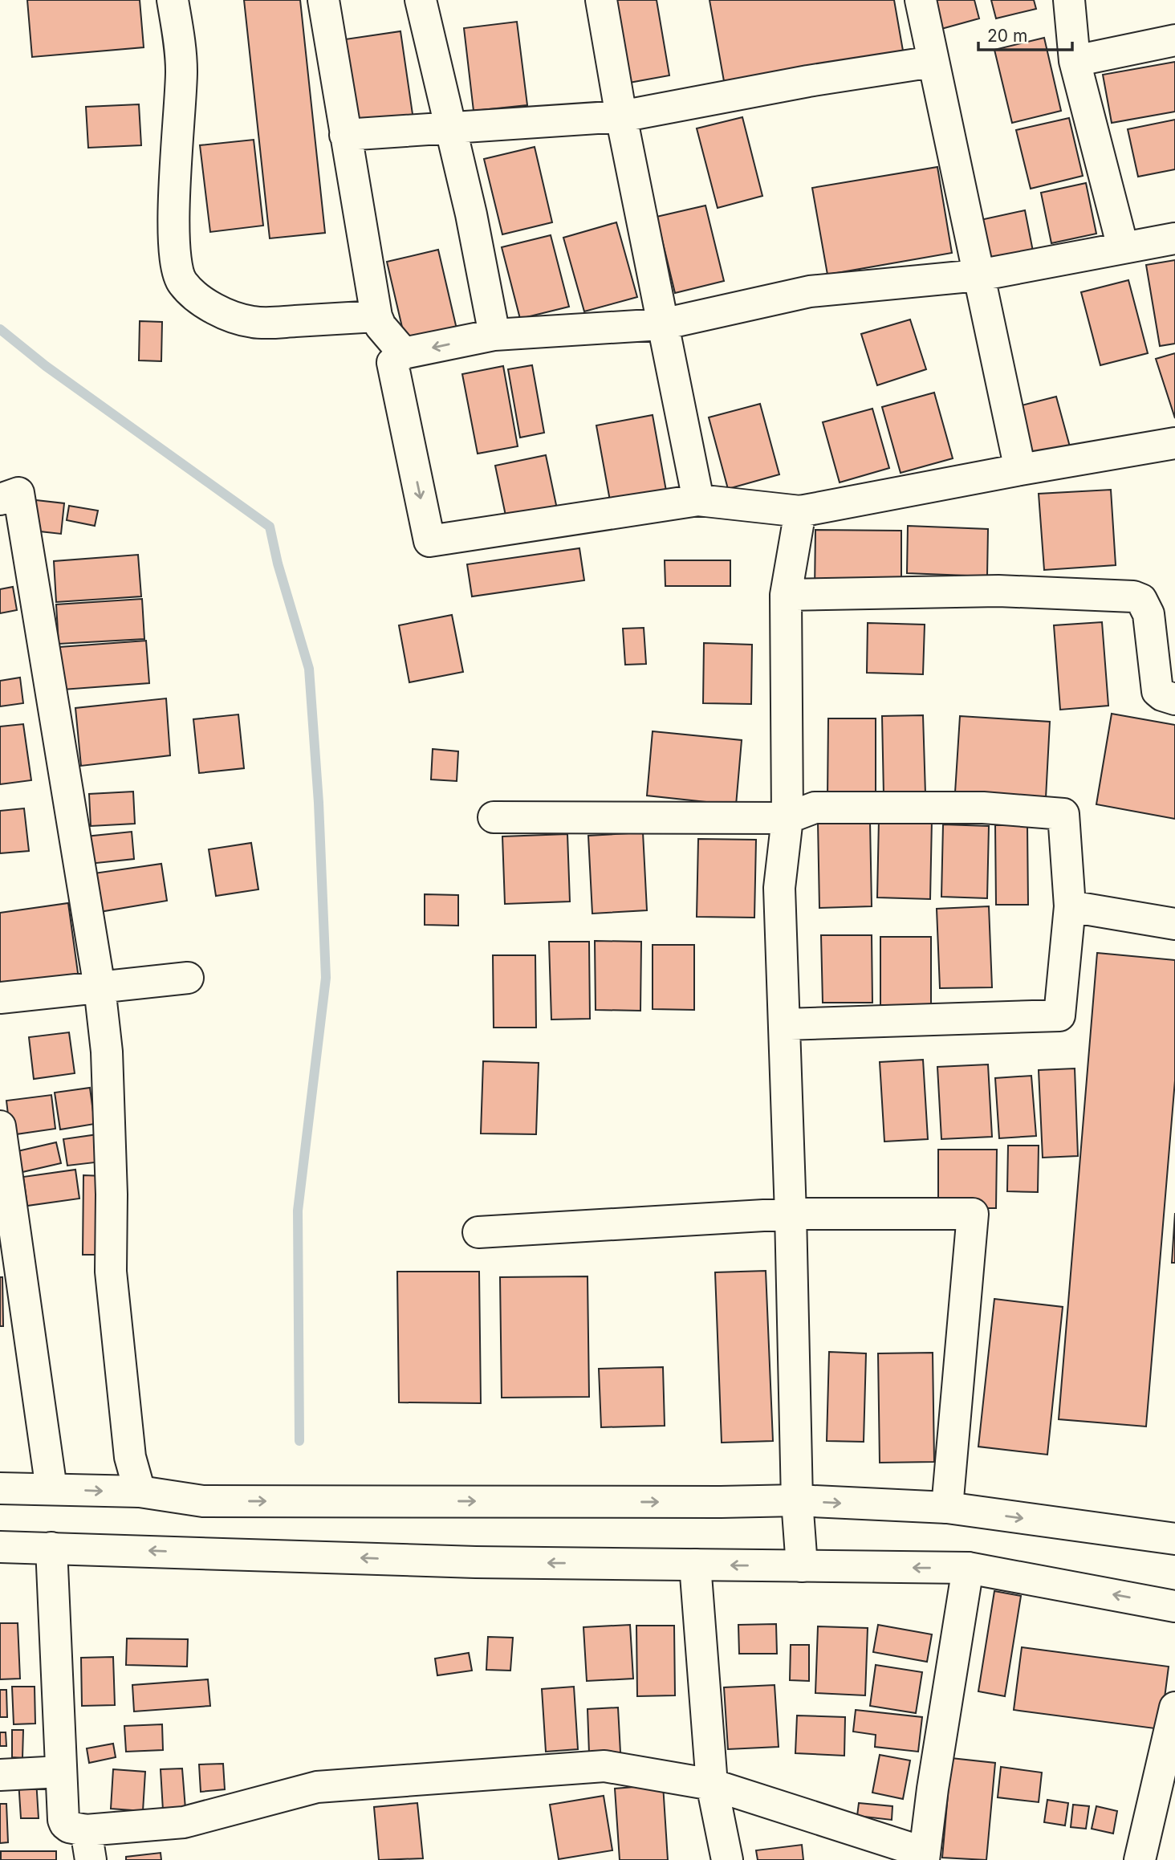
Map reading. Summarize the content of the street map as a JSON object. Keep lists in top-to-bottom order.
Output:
{
  "scale_bar": "20 m"
}
